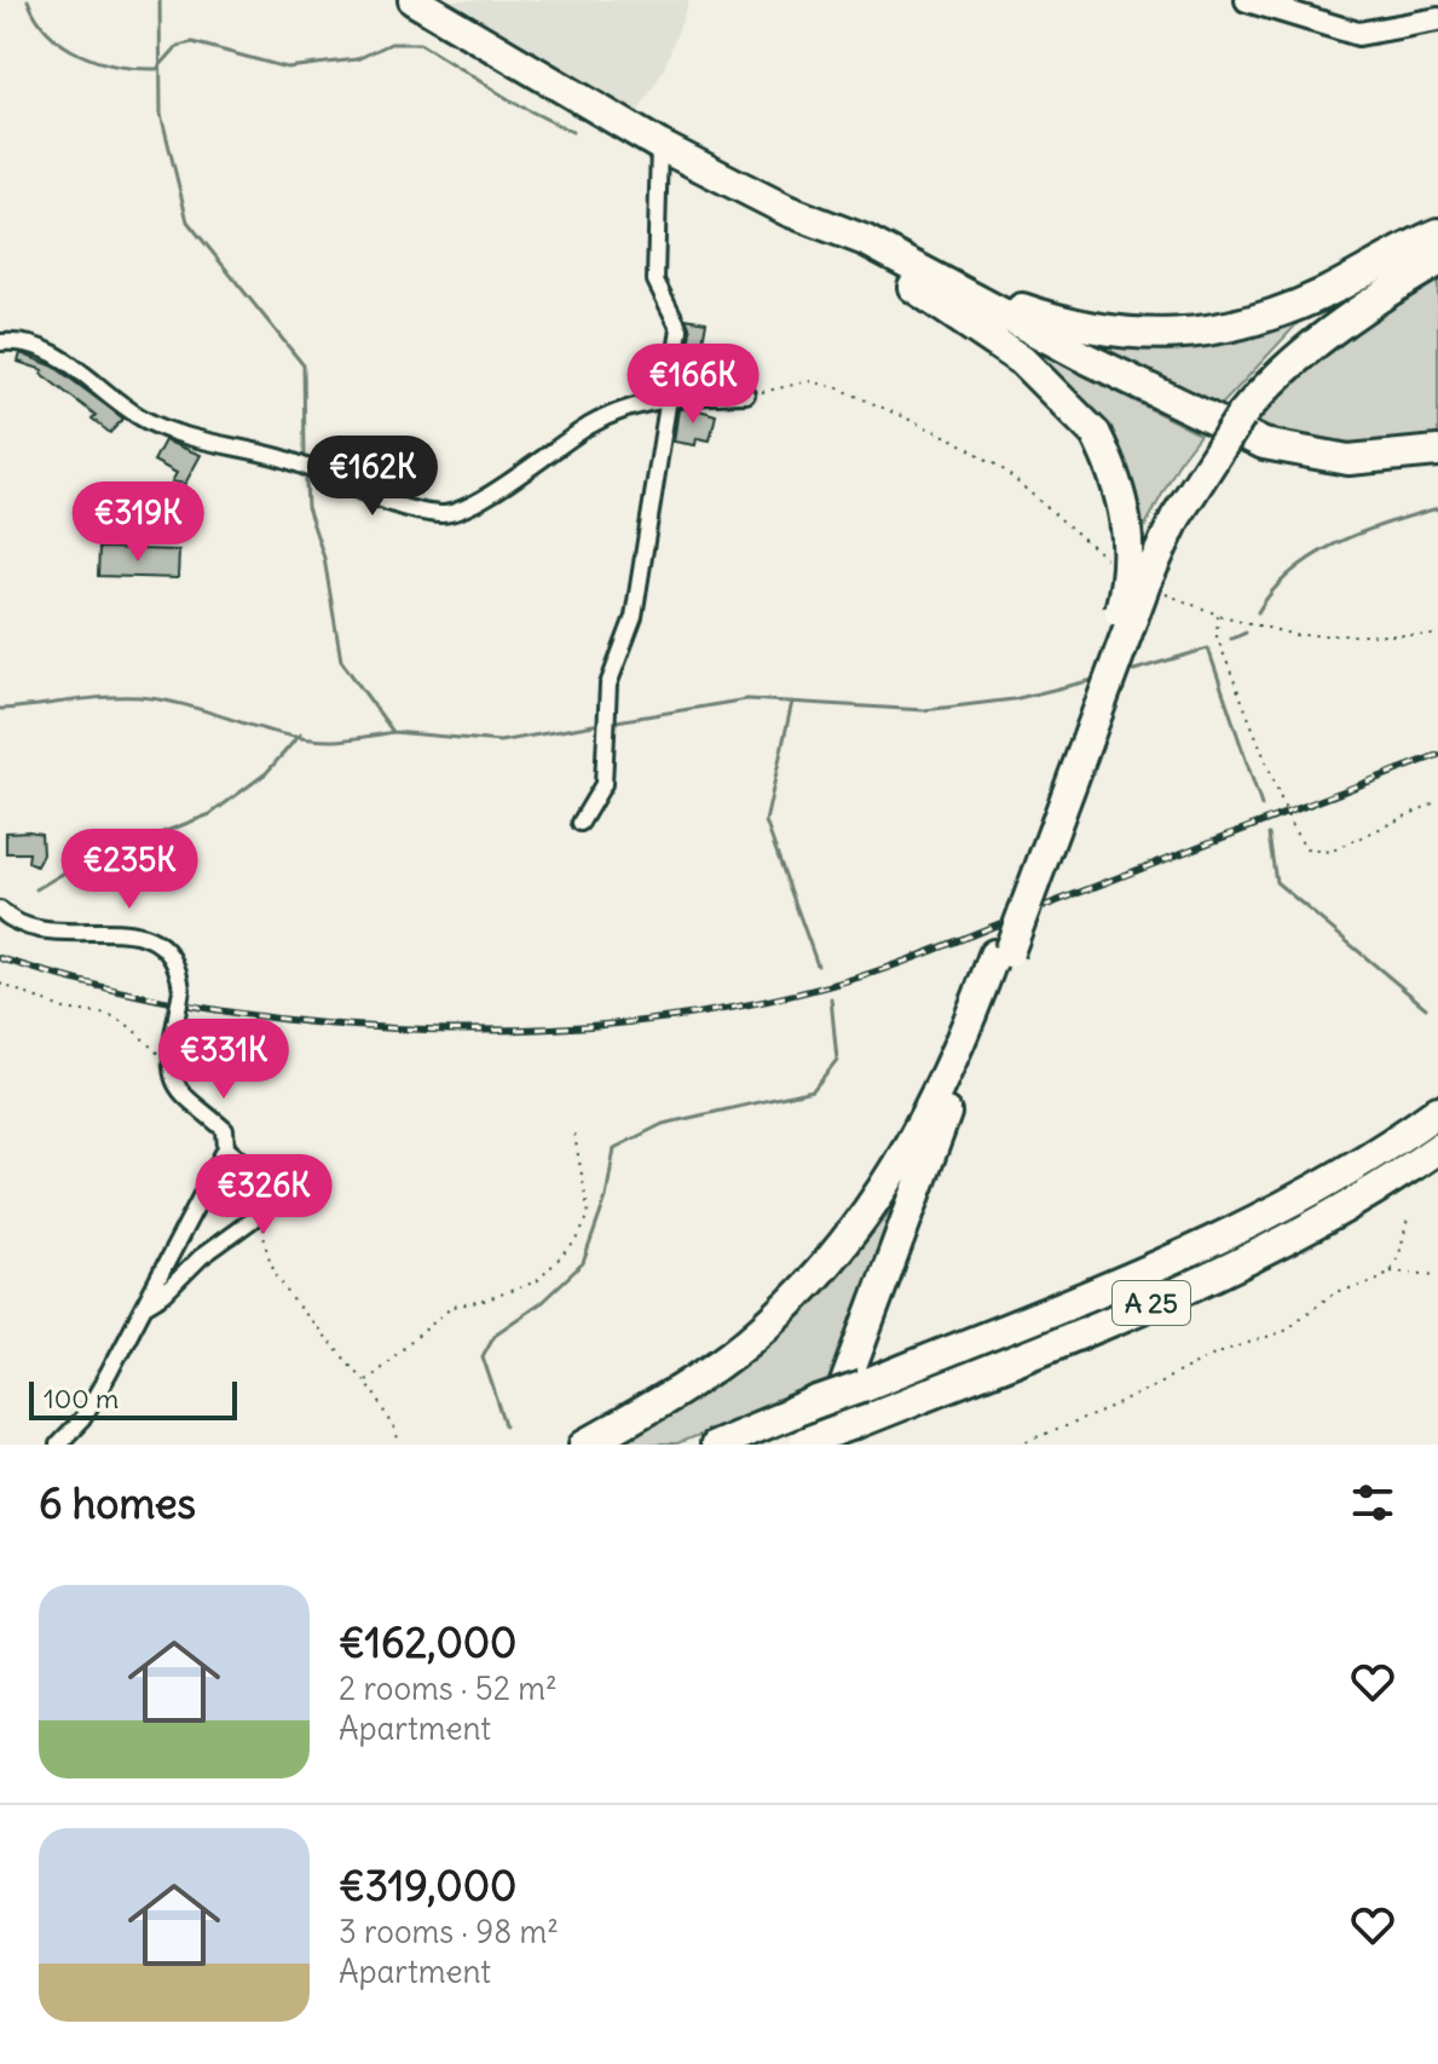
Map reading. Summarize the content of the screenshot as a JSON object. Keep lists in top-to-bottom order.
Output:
{
  "streets": {
    "highway": ["A 25"]
  },
  "scale_bar": "100 m",
  "page": {
    "price": [
      "€166K",
      "€162K",
      "€319K",
      "€235K",
      "€331K",
      "€326K"
    ],
    "scale": "100 m",
    "heading": "6 homes",
    "list": [
      {
        "name": "€162,000",
        "note": "2 rooms · 52 m² · Apartment"
      },
      {
        "name": "€319,000",
        "note": "3 rooms · 98 m² · Apartment"
      }
    ]
  }
}
